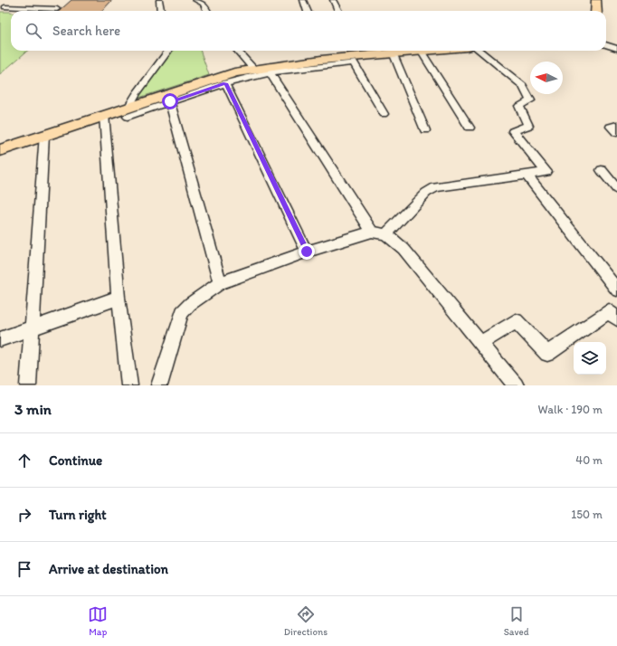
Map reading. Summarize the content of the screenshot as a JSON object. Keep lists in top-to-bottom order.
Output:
{
  "north": "left",
  "page": {
    "search": "Search here",
    "heading": ["3 min", "Walk · 190 m"],
    "list": [
      ["Continue", "40 m"],
      ["Turn right", "150 m"],
      "Arrive at destination"
    ],
    "nav": ["Map", "Directions", "Saved"]
  }
}
